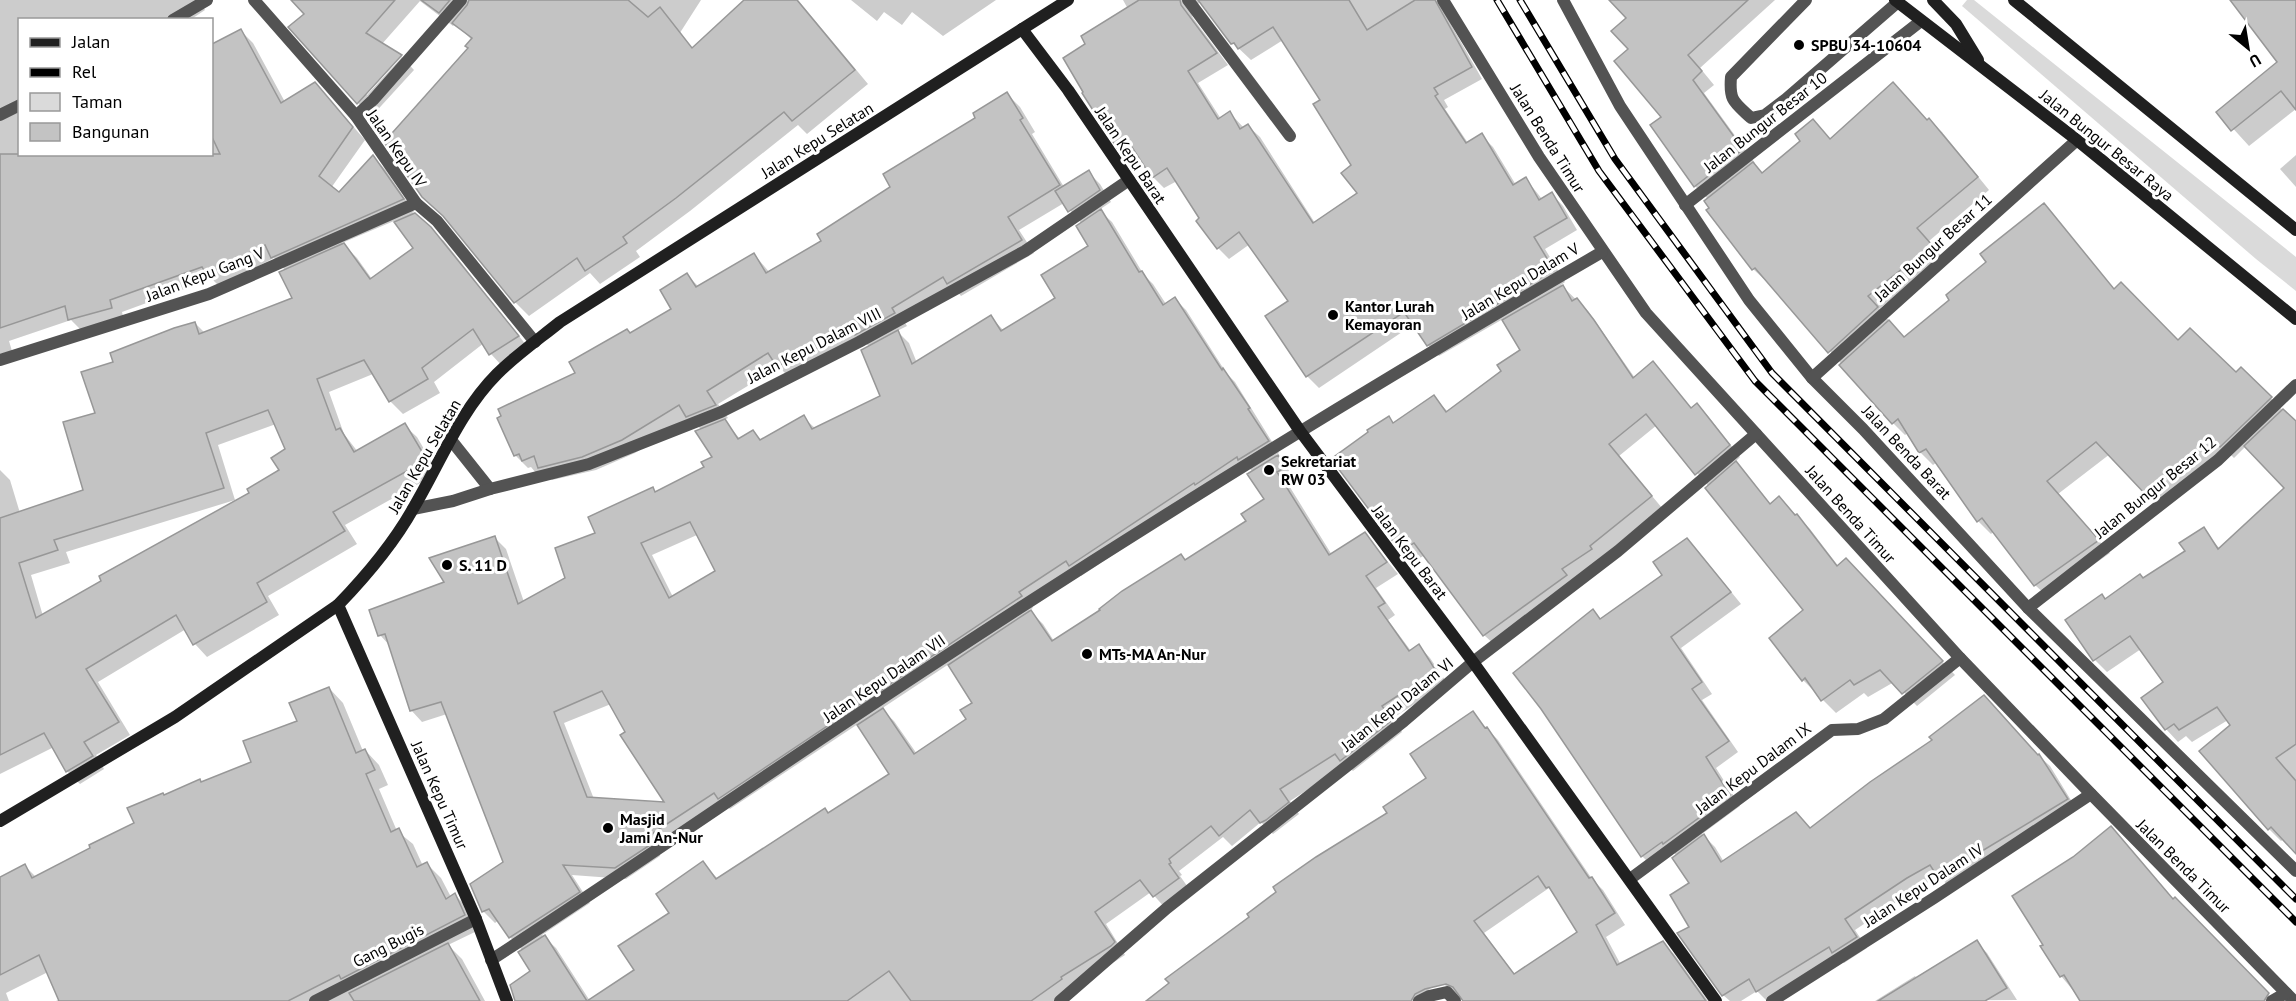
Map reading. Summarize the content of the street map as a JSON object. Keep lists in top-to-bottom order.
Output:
{
  "streets": {
    "street": [
      "Jalan Bungur Besar 10",
      "Jalan Benda Timur",
      "Jalan Kepu Selatan",
      "Jalan Bungur Besar Raya",
      "Jalan Kepu IV",
      "Jalan Kepu Barat",
      "Jalan Bungur Besar 11",
      "Jalan Kepu Gang V",
      "Jalan Kepu Dalam V",
      "Jalan Kepu Dalam VIII",
      "Jalan Benda Barat",
      "Jalan Bungur Besar 12",
      "Jalan Kepu Dalam VII",
      "Jalan Kepu Dalam VI",
      "Jalan Kepu Dalam IX",
      "Jalan Kepu Timur",
      "Jalan Kepu Dalam IV",
      "Gang Bugis"
    ]
  },
  "crossings": [
    ["Jalan Bungur Besar 10", "Jalan Bungur Besar Raya"],
    ["Jalan Bungur Besar 10", "Jalan Benda Barat"],
    ["Jalan Benda Timur", "Jalan Kepu Dalam V"],
    ["Jalan Benda Timur", "Jalan Kepu Dalam VI"],
    ["Jalan Benda Timur", "Jalan Kepu Dalam IX"],
    ["Jalan Benda Timur", "Jalan Kepu Dalam IV"],
    ["Jalan Kepu Selatan", "Jalan Kepu IV"],
    ["Jalan Kepu Selatan", "Jalan Kepu Barat"],
    ["Jalan Kepu Selatan", "Jalan Kepu Dalam VIII"],
    ["Jalan Kepu Selatan", "Jalan Kepu Timur"],
    ["Jalan Bungur Besar Raya", "Jalan Bungur Besar 11"],
    ["Jalan Kepu IV", "Jalan Kepu Gang V"],
    ["Jalan Kepu Barat", "Jalan Kepu Dalam V"],
    ["Jalan Kepu Barat", "Jalan Kepu Dalam VIII"],
    ["Jalan Kepu Barat", "Jalan Kepu Dalam VII"],
    ["Jalan Kepu Barat", "Jalan Kepu Dalam VI"],
    ["Jalan Kepu Barat", "Jalan Kepu Dalam IX"],
    ["Jalan Bungur Besar 11", "Jalan Benda Barat"],
    ["Jalan Kepu Dalam V", "Jalan Kepu Dalam VII"],
    ["Jalan Benda Barat", "Jalan Bungur Besar 12"],
    ["Jalan Kepu Dalam VII", "Jalan Kepu Timur"],
    ["Jalan Kepu Timur", "Gang Bugis"]
  ],
  "places": [
    "SPBU 34-10604",
    "Kantor Lurah Kemayoran",
    "Sekretariat RW 03",
    "S. 11 D",
    "MTs-MA An-Nur",
    "Masjid Jami An-Nur"
  ],
  "legend": [
    "Jalan",
    "Rel",
    "Taman",
    "Bangunan"
  ],
  "north": "bottom right"
}
